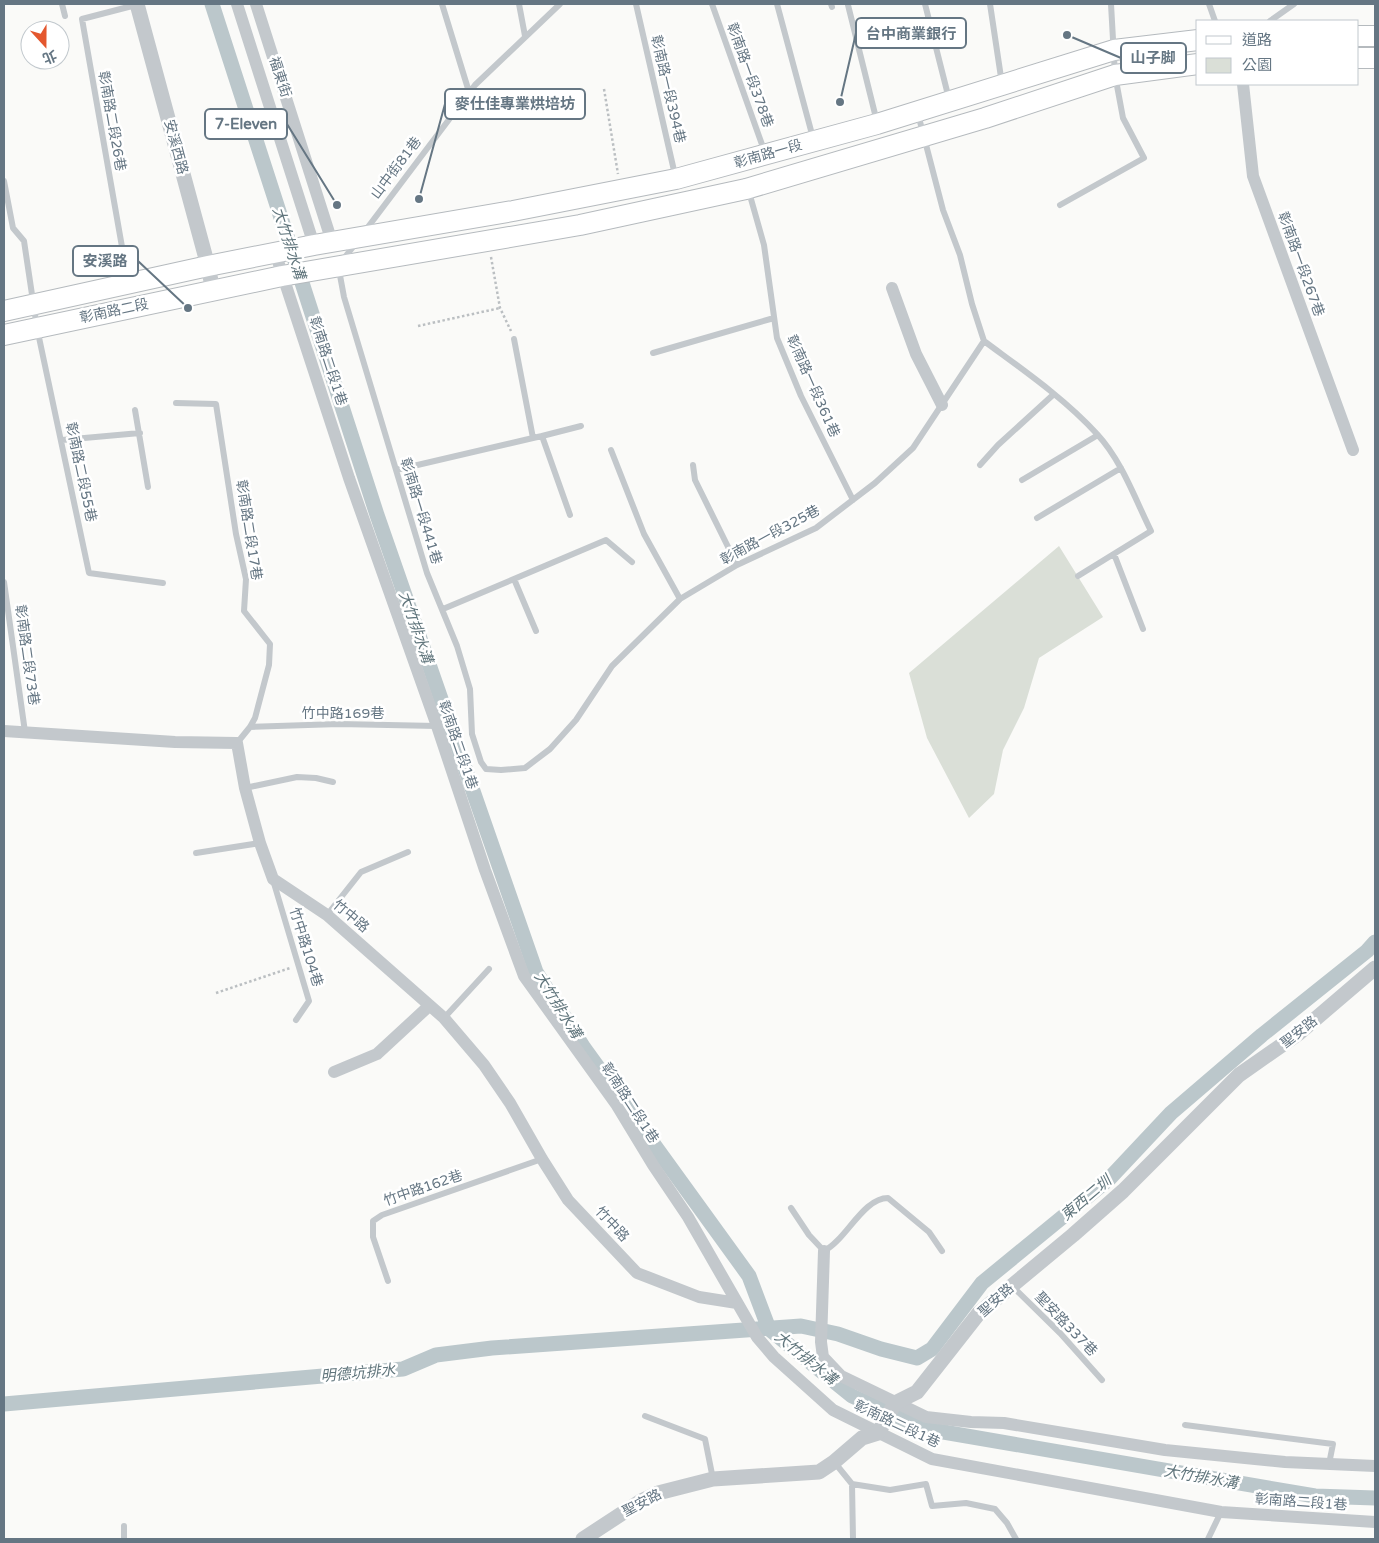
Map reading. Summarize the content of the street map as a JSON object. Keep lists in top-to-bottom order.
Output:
{
  "streets": {
    "main road": ["福東街", "彰南路一段", "彰南路二段"],
    "street": [
      "安溪西路",
      "彰南路一段267巷",
      "彰南路二段1巷",
      "竹中路",
      "聖安路"
    ],
    "lane": [
      "彰南路一段378巷",
      "彰南路一段394巷",
      "彰南路二段26巷",
      "山中街81巷",
      "彰南路一段361巷",
      "彰南路二段55巷",
      "彰南路一段441巷",
      "彰南路二段17巷",
      "彰南路一段325巷",
      "彰南路二段73巷",
      "竹中路169巷",
      "竹中路104巷",
      "竹中路162巷",
      "聖安路337巷"
    ]
  },
  "crossings": [
    ["彰南路一段378巷", "彰南路一段"],
    ["福東街", "彰南路一段"],
    ["福東街", "山中街81巷"],
    ["福東街", "彰南路一段441巷"],
    ["彰南路一段394巷", "彰南路一段"],
    ["彰南路二段26巷", "安溪西路"],
    ["彰南路二段26巷", "彰南路二段"],
    ["安溪西路", "彰南路二段"],
    ["彰南路一段", "山中街81巷"],
    ["彰南路一段", "彰南路二段"],
    ["彰南路一段", "彰南路二段1巷"],
    ["彰南路一段", "彰南路一段361巷"],
    ["彰南路一段", "彰南路一段441巷"],
    ["山中街81巷", "彰南路一段441巷"],
    ["彰南路二段", "彰南路二段1巷"],
    ["彰南路二段", "彰南路二段55巷"],
    ["彰南路二段1巷", "竹中路169巷"],
    ["彰南路二段1巷", "竹中路"],
    ["彰南路二段1巷", "聖安路"],
    ["彰南路一段361巷", "彰南路一段325巷"],
    ["彰南路一段441巷", "彰南路一段325巷"],
    ["彰南路二段17巷", "竹中路169巷"],
    ["竹中路", "竹中路104巷"],
    ["竹中路", "竹中路162巷"],
    ["聖安路", "聖安路337巷"]
  ],
  "water": ["大竹排水溝", "東西二圳", "明德坑排水"],
  "places": [
    "山子脚",
    "台中商業銀行",
    "麥仕佳專業烘培坊",
    "7-Eleven",
    "安溪路"
  ],
  "legend": ["道路", "公園"],
  "north": "bottom"
}
